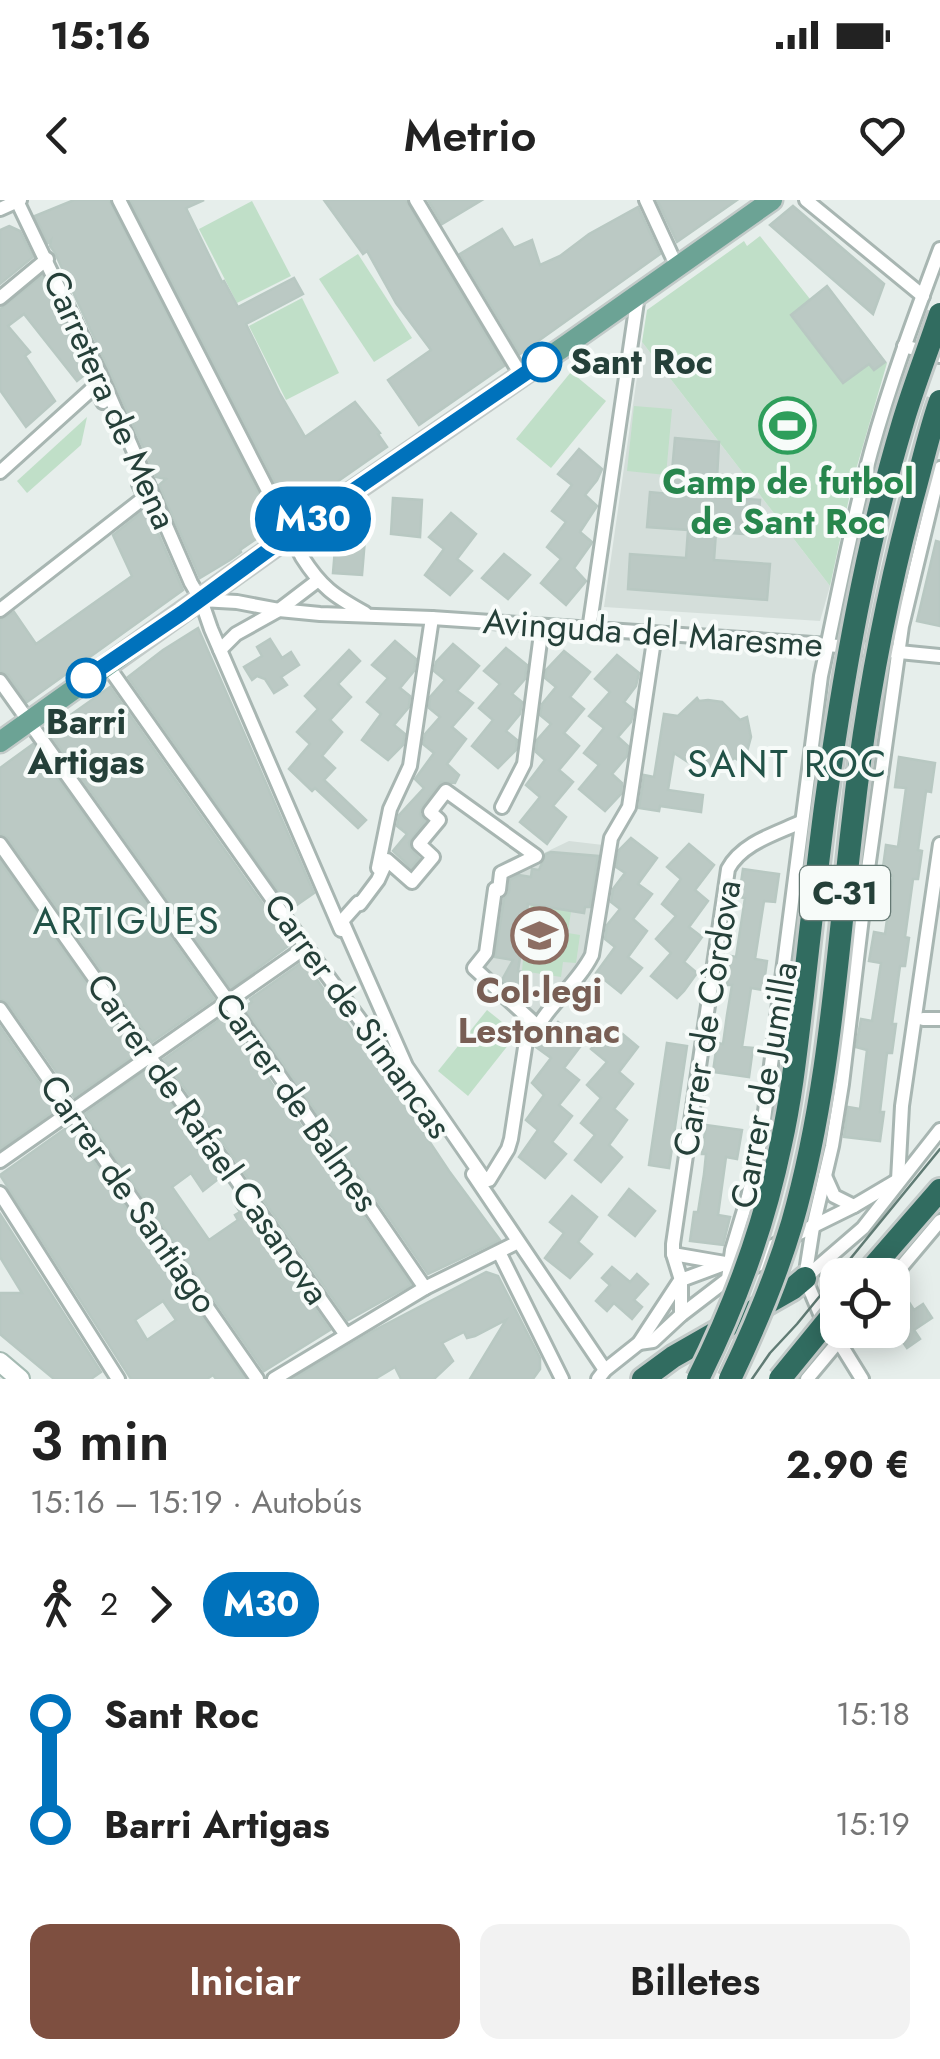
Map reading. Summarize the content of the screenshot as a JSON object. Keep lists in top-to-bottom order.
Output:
{
  "streets": {
    "highway": ["C-31"],
    "street": [
      "Carretera de Mena",
      "Avinguda del Maresme",
      "Carrer de Simancas",
      "Carrer de Còrdova",
      "Carrer de Jumilla",
      "Carrer de Balmes",
      "Carrer de Rafael Casanova",
      "Carrer de Santiago"
    ]
  },
  "crossings": [
    ["Carretera de Mena", "Avinguda del Maresme"],
    ["Carretera de Mena", "Carrer de Simancas"],
    ["Avinguda del Maresme", "Carrer de Jumilla"],
    ["Carrer de Còrdova", "Carrer de Jumilla"]
  ],
  "districts": ["SANT ROC", "ARTIGUES"],
  "places": {
    "other": ["Sant Roc", "Barri Artigas"],
    "sports": ["Camp de futbol de Sant Roc"],
    "school or university": ["Col·legi Lestonnac"]
  },
  "lines": ["bus line M30"],
  "page": {
    "status": "15:16",
    "header": "Metrio",
    "on_map": "M30",
    "heading": ["3 min", "15:16 – 15:19 · Autobús", "2.90 €"],
    "legs": ["2", "M30"],
    "list": [
      {
        "name": "Sant Roc",
        "value": "15:18"
      },
      {
        "name": "Barri Artigas",
        "value": "15:19"
      }
    ],
    "buttons": ["Iniciar", "Billetes"]
  }
}
